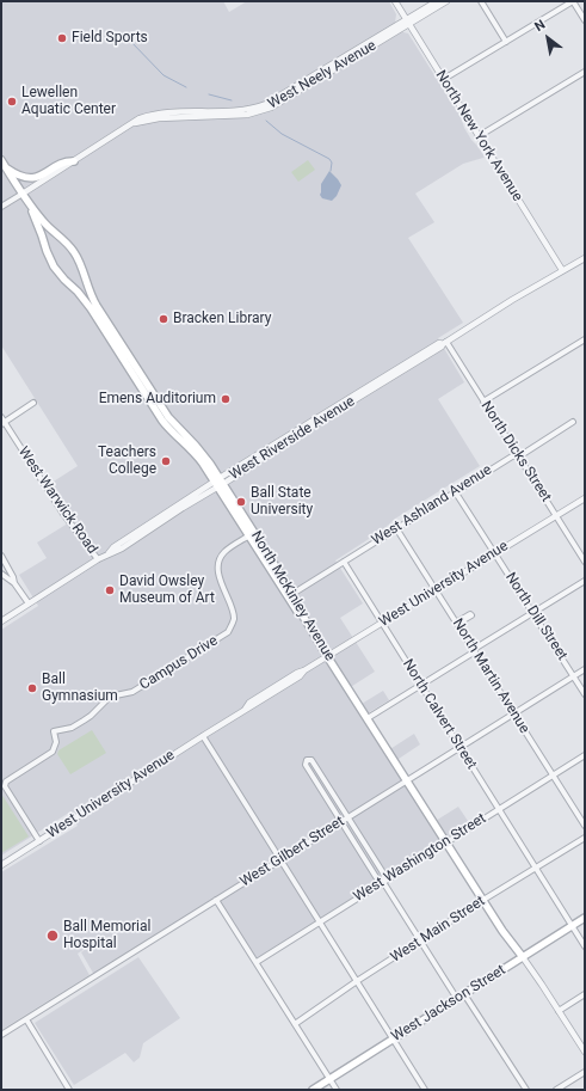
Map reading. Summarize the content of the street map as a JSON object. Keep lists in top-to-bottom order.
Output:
{
  "streets": {
    "main road": ["North McKinley Avenue", "West Jackson Street"],
    "street": [
      "West Neely Avenue",
      "North New York Avenue",
      "West Riverside Avenue",
      "North Dicks Street",
      "West Warwick Road",
      "West Ashland Avenue",
      "West University Avenue",
      "North Dill Street",
      "Campus Drive",
      "North Martin Avenue",
      "North Calvert Street",
      "West Gilbert Street",
      "West Washington Street",
      "West Main Street"
    ]
  },
  "crossings": [
    ["West Neely Avenue", "North New York Avenue"],
    ["West Neely Avenue", "North McKinley Avenue"],
    ["North New York Avenue", "West Riverside Avenue"],
    ["West Riverside Avenue", "North Dicks Street"],
    ["West Riverside Avenue", "West Warwick Road"],
    ["West Riverside Avenue", "North McKinley Avenue"],
    ["North Dicks Street", "West Ashland Avenue"],
    ["North Dicks Street", "West University Avenue"],
    ["West Ashland Avenue", "North McKinley Avenue"],
    ["West Ashland Avenue", "North Dill Street"],
    ["West Ashland Avenue", "North Martin Avenue"],
    ["West Ashland Avenue", "North Calvert Street"],
    ["West University Avenue", "North McKinley Avenue"],
    ["West University Avenue", "North Dill Street"],
    ["West University Avenue", "Campus Drive"],
    ["West University Avenue", "North Martin Avenue"],
    ["West University Avenue", "North Calvert Street"],
    ["North McKinley Avenue", "Campus Drive"],
    ["North McKinley Avenue", "West Gilbert Street"],
    ["North McKinley Avenue", "West Washington Street"],
    ["North McKinley Avenue", "West Main Street"],
    ["North McKinley Avenue", "West Jackson Street"],
    ["North Dill Street", "West Gilbert Street"],
    ["North Martin Avenue", "West Gilbert Street"],
    ["North Martin Avenue", "West Washington Street"],
    ["North Calvert Street", "West Gilbert Street"],
    ["North Calvert Street", "West Washington Street"],
    ["North Calvert Street", "West Main Street"],
    ["North Calvert Street", "West Jackson Street"]
  ],
  "places": [
    "Field Sports",
    "Lewellen Aquatic Center",
    "Bracken Library",
    "Emens Auditorium",
    "Teachers College",
    "Ball State University",
    "David Owsley Museum of Art",
    "Ball Gymnasium",
    "Ball Memorial Hospital"
  ],
  "north": "top left"
}
